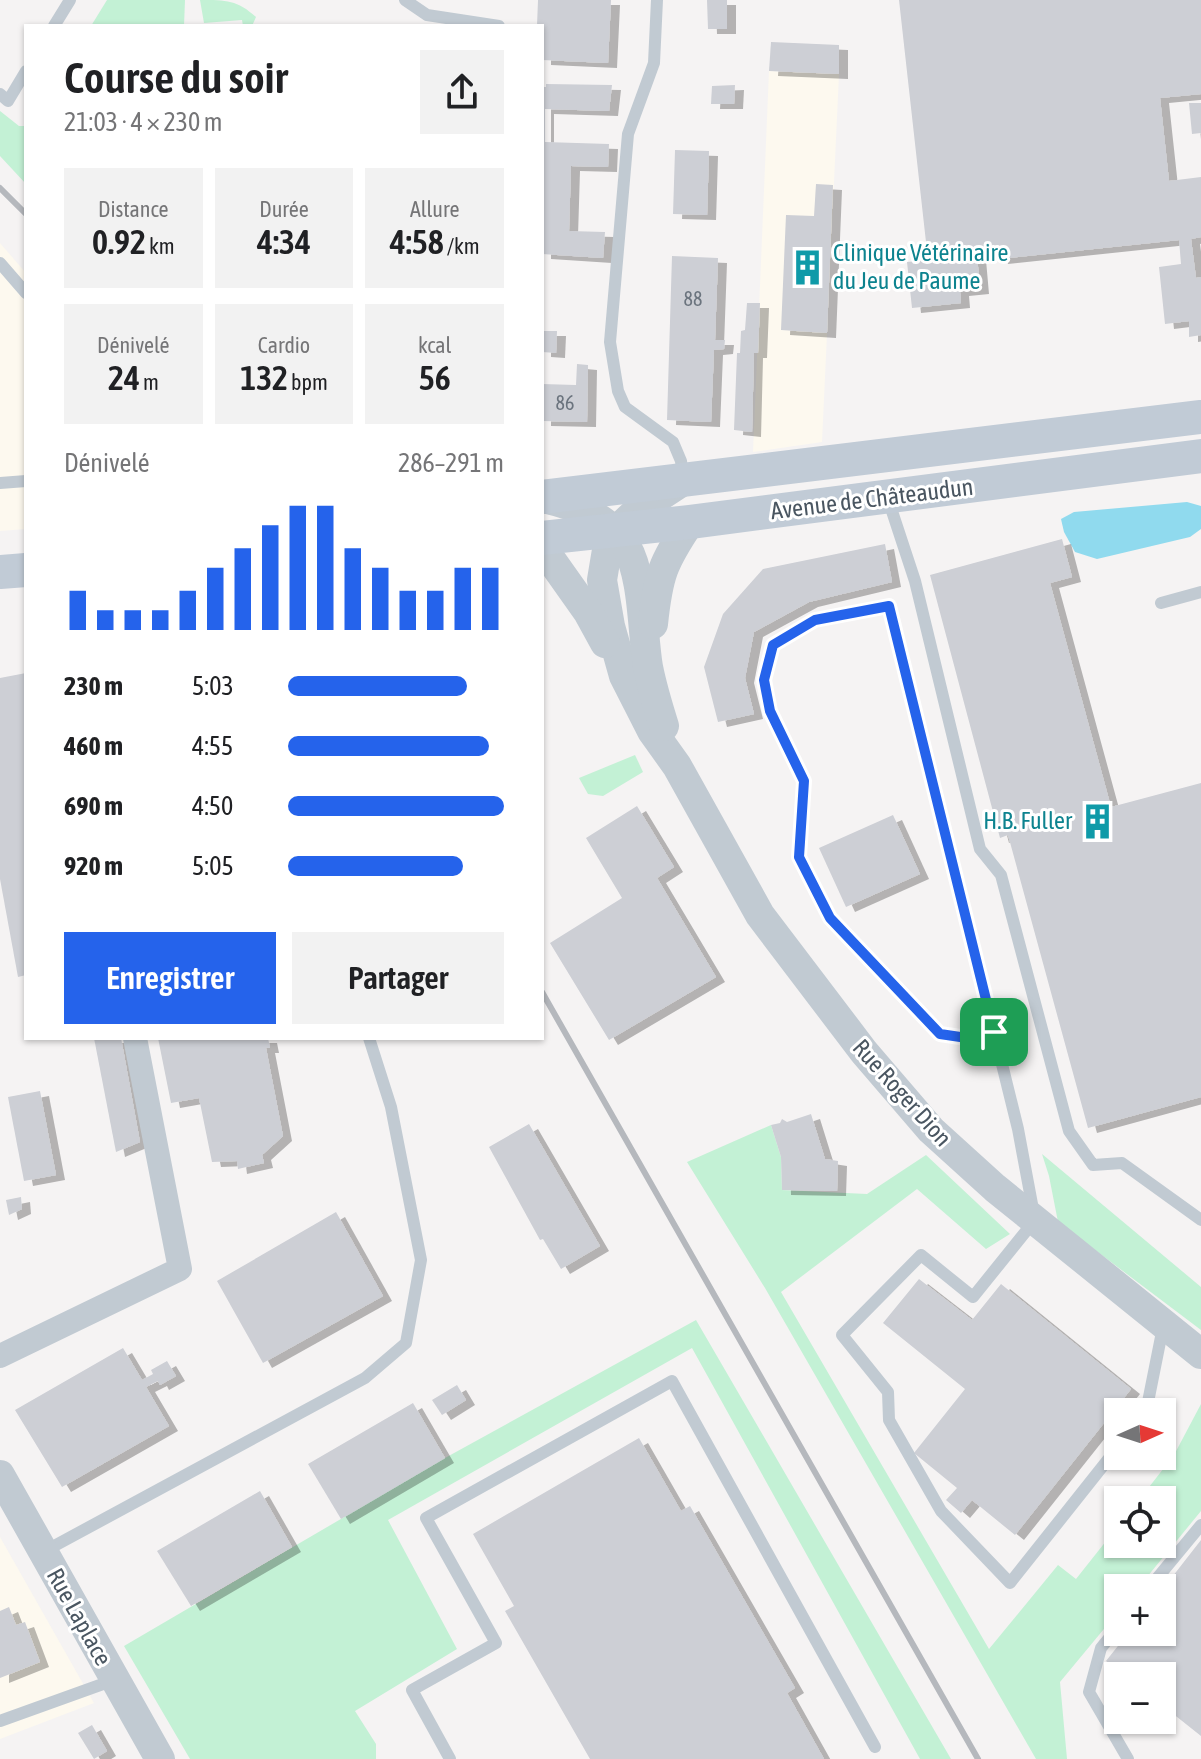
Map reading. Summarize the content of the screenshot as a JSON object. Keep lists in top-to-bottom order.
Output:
{
  "streets": {
    "main road": ["Avenue de Châteaudun"],
    "street": ["Rue Roger Dion", "Rue Laplace"]
  },
  "crossings": [
    ["Avenue de Châteaudun", "Rue Roger Dion"]
  ],
  "places": {
    "building": ["Clinique Vétérinaire du Jeu de Paume", "H.B. Fuller"]
  },
  "house_numbers": ["88", "86"],
  "north": "right",
  "page": {
    "heading": ["Course du soir", "21:03 · 4 × 230 m"],
    "stats": [
      ["Distance", "0.92 km"],
      ["Durée", "4:34"],
      ["Allure", "4:58 /km"],
      ["Dénivelé", "24 m"],
      ["Cardio", "132 bpm"],
      ["kcal", "56"]
    ],
    "chart": ["Dénivelé", "286–291 m"],
    "list": [
      {
        "name": "230 m",
        "note": "5:03"
      },
      {
        "name": "460 m",
        "note": "4:55"
      },
      {
        "name": "690 m",
        "note": "4:50"
      },
      {
        "name": "920 m",
        "note": "5:05"
      }
    ],
    "buttons": ["Enregistrer", "Partager"],
    "map_buttons": ["+", "−"]
  }
}
